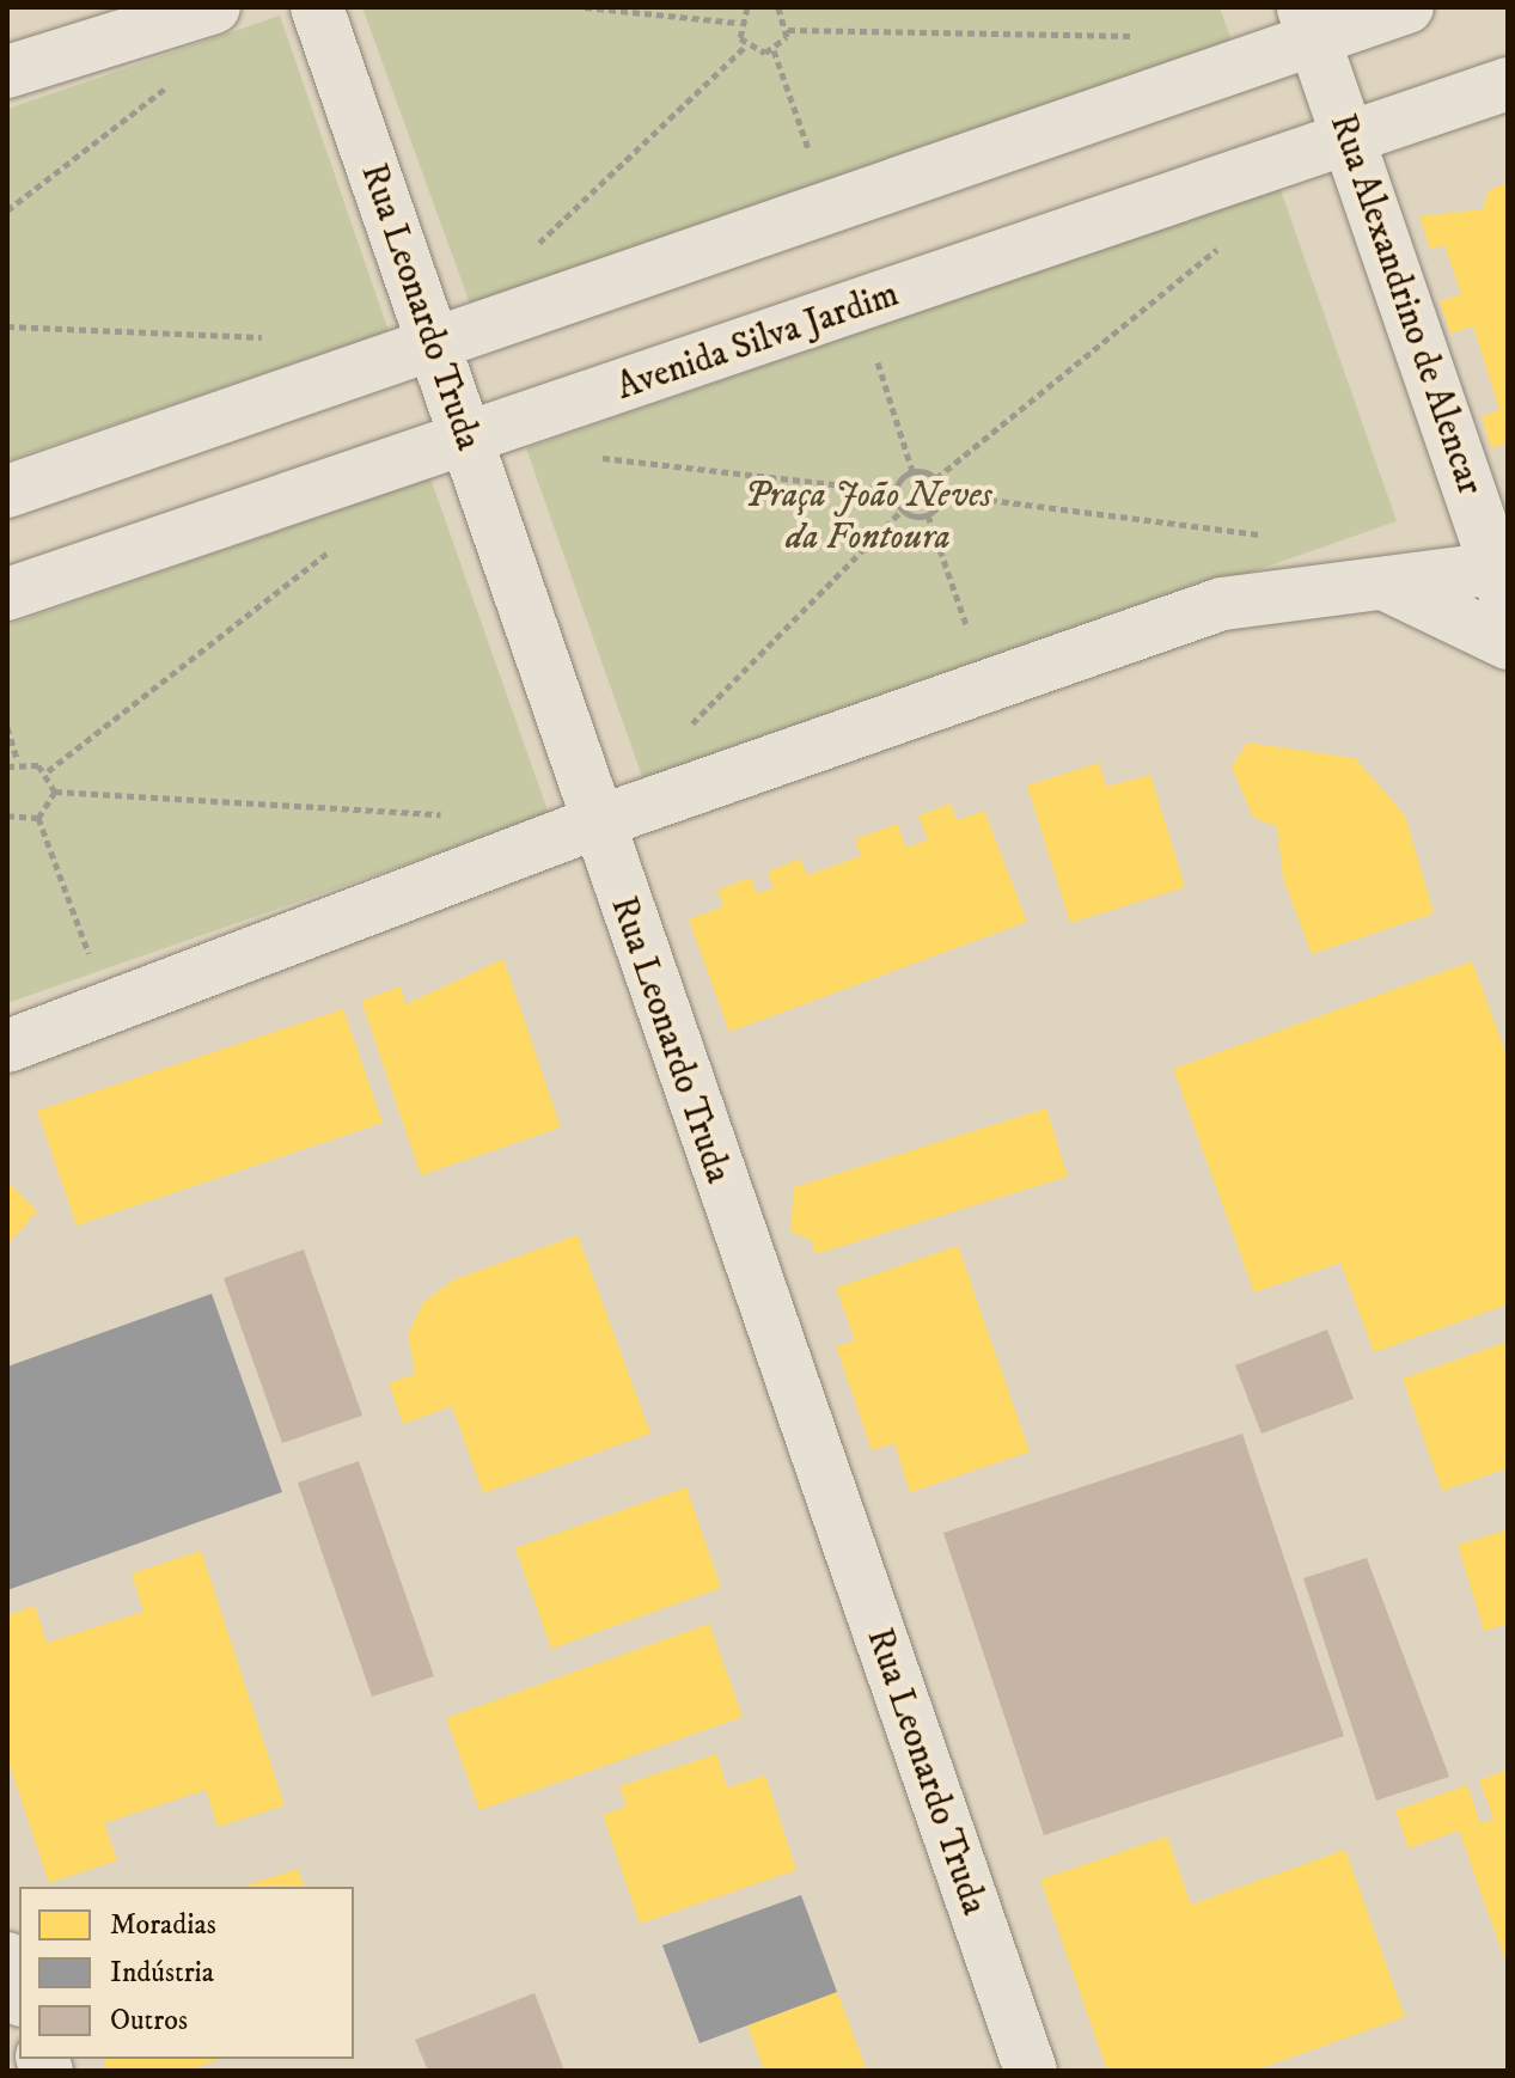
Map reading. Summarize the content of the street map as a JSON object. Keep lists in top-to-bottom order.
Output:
{
  "streets": {
    "street": ["Rua Alexandrino de Alencar", "Rua Leonardo Truda", "Avenida Silva Jardim"]
  },
  "crossings": [
    ["Rua Alexandrino de Alencar", "Avenida Silva Jardim"],
    ["Rua Leonardo Truda", "Avenida Silva Jardim"]
  ],
  "parks": ["Praça João Neves da Fontoura"],
  "legend": ["Moradias", "Indústria", "Outros"]
}
